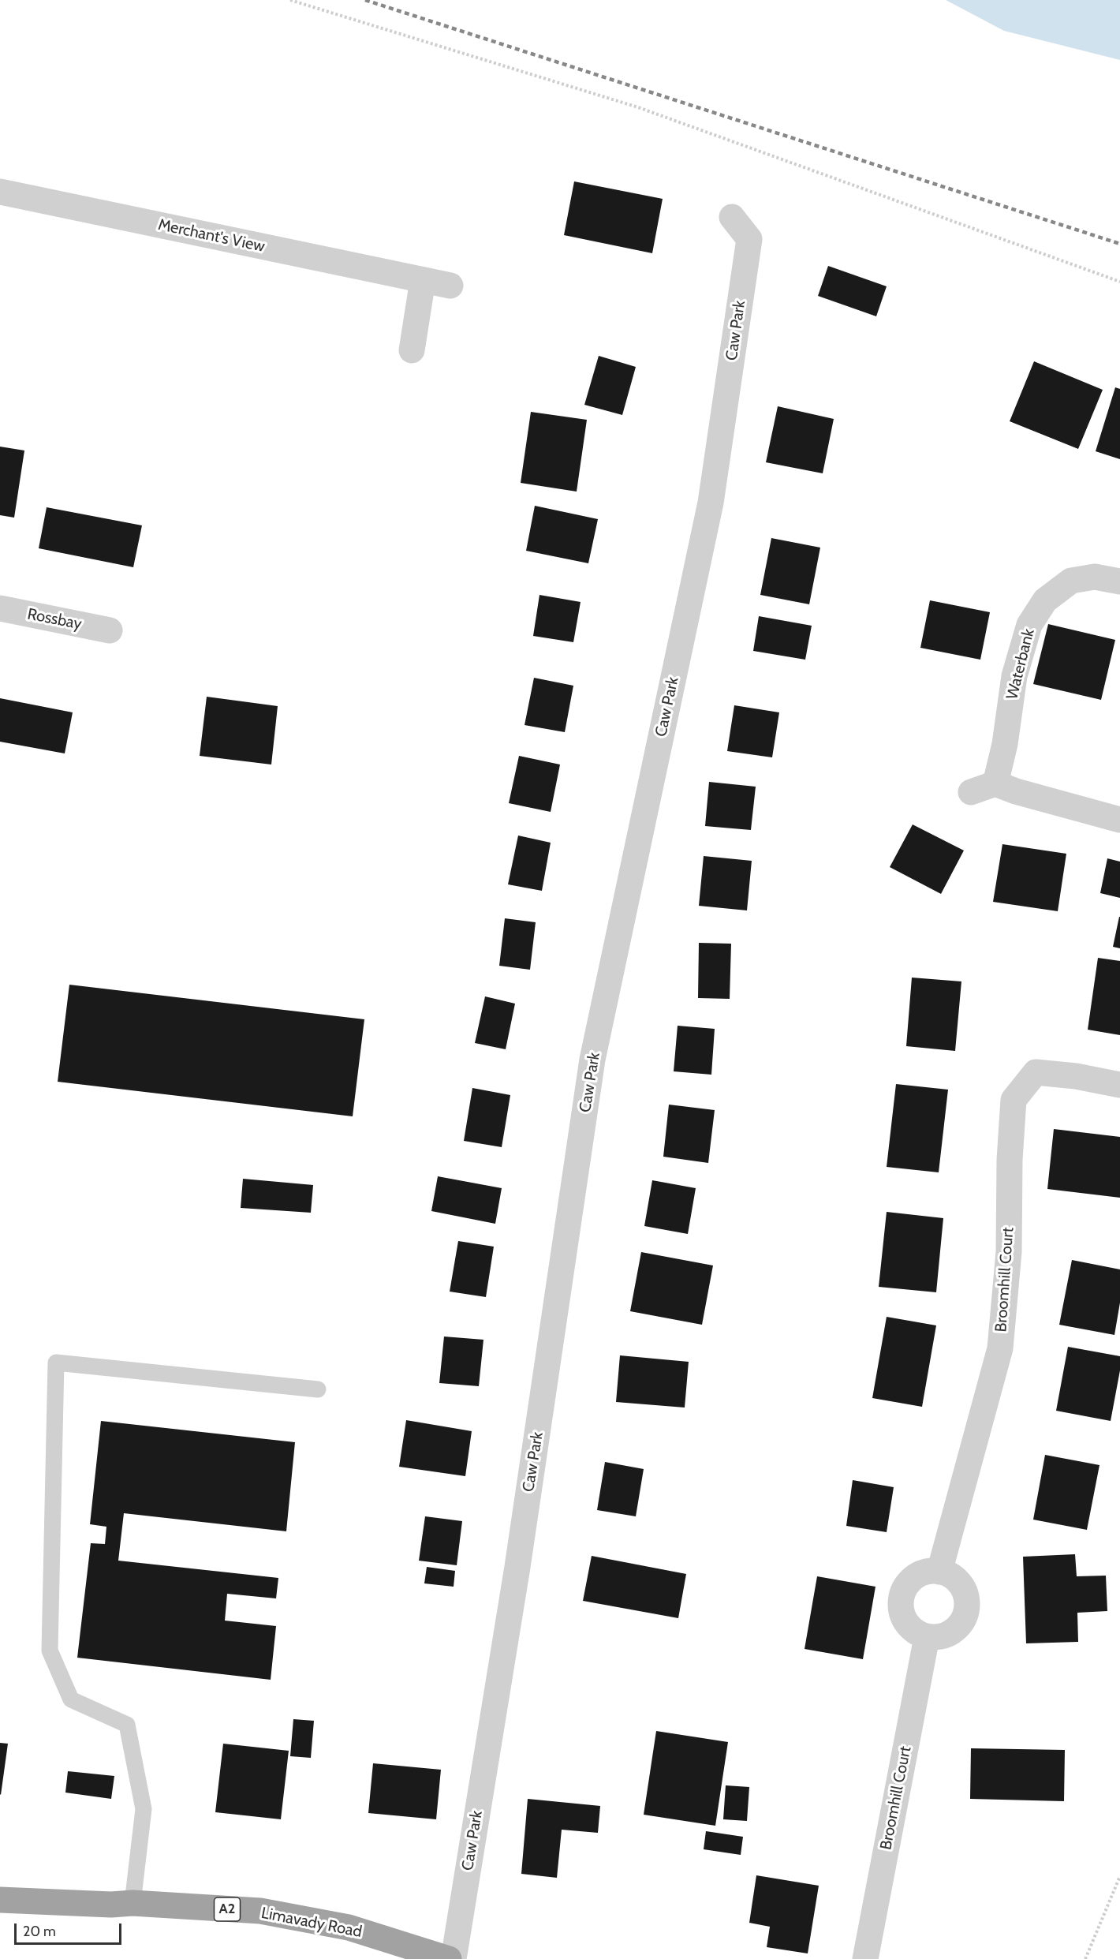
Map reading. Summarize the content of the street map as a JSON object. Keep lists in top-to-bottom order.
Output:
{
  "streets": {
    "highway": ["A2", "Limavady Road"],
    "street": [
      "Merchant's View",
      "Caw Park",
      "Rossbay",
      "Waterbank",
      "Broomhill Court"
    ]
  },
  "scale_bar": "20 m"
}
